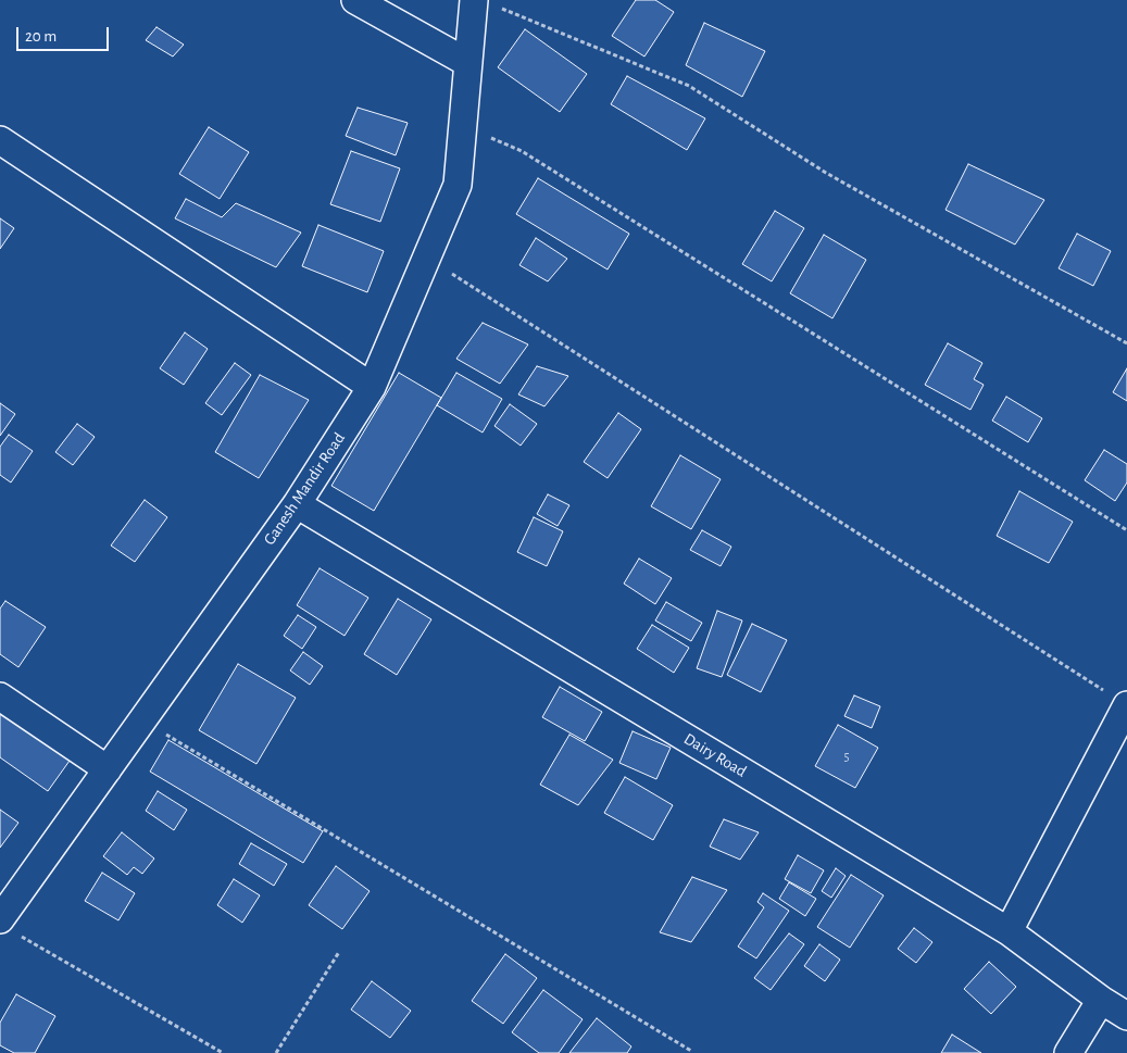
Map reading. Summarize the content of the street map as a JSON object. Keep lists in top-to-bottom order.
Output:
{
  "streets": {
    "street": ["Ganesh Mandir Road", "Dairy Road"]
  },
  "crossings": [
    ["Ganesh Mandir Road", "Dairy Road"]
  ],
  "house_numbers": ["5"],
  "scale_bar": "20 m"
}
